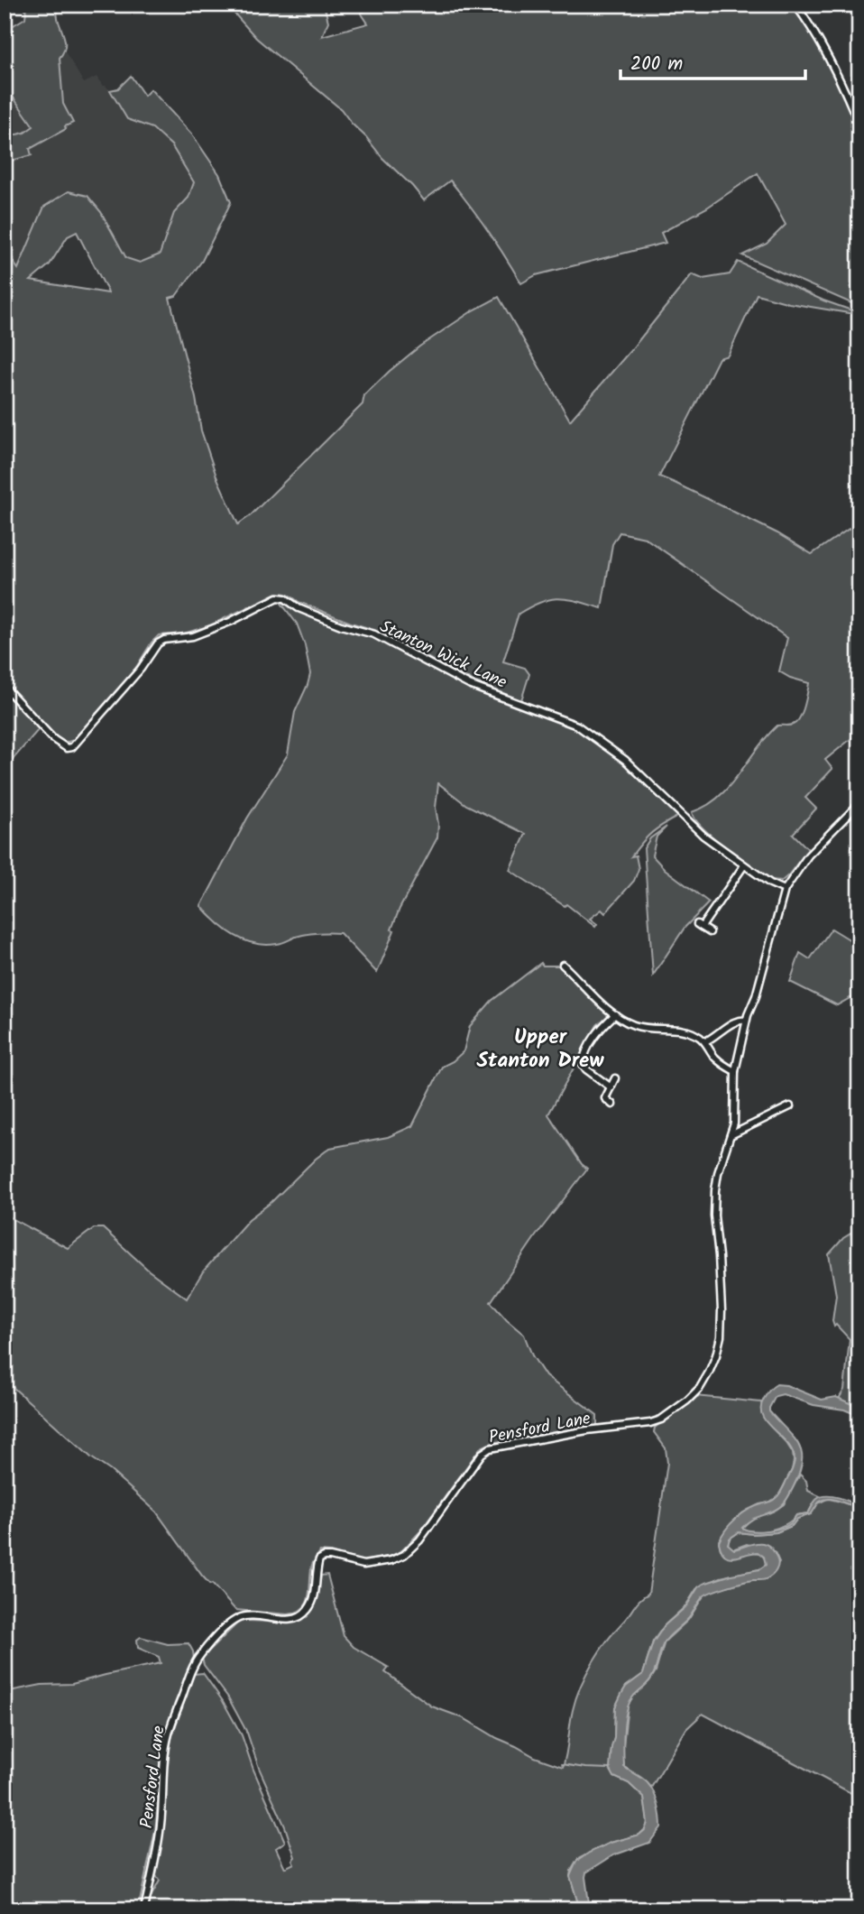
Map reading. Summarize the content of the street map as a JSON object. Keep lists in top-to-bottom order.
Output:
{
  "streets": {
    "street": ["Stanton Wick Lane", "Pensford Lane"]
  },
  "crossings": [
    ["Stanton Wick Lane", "Pensford Lane"]
  ],
  "districts": ["Upper Stanton Drew"],
  "scale_bar": "200 m"
}
